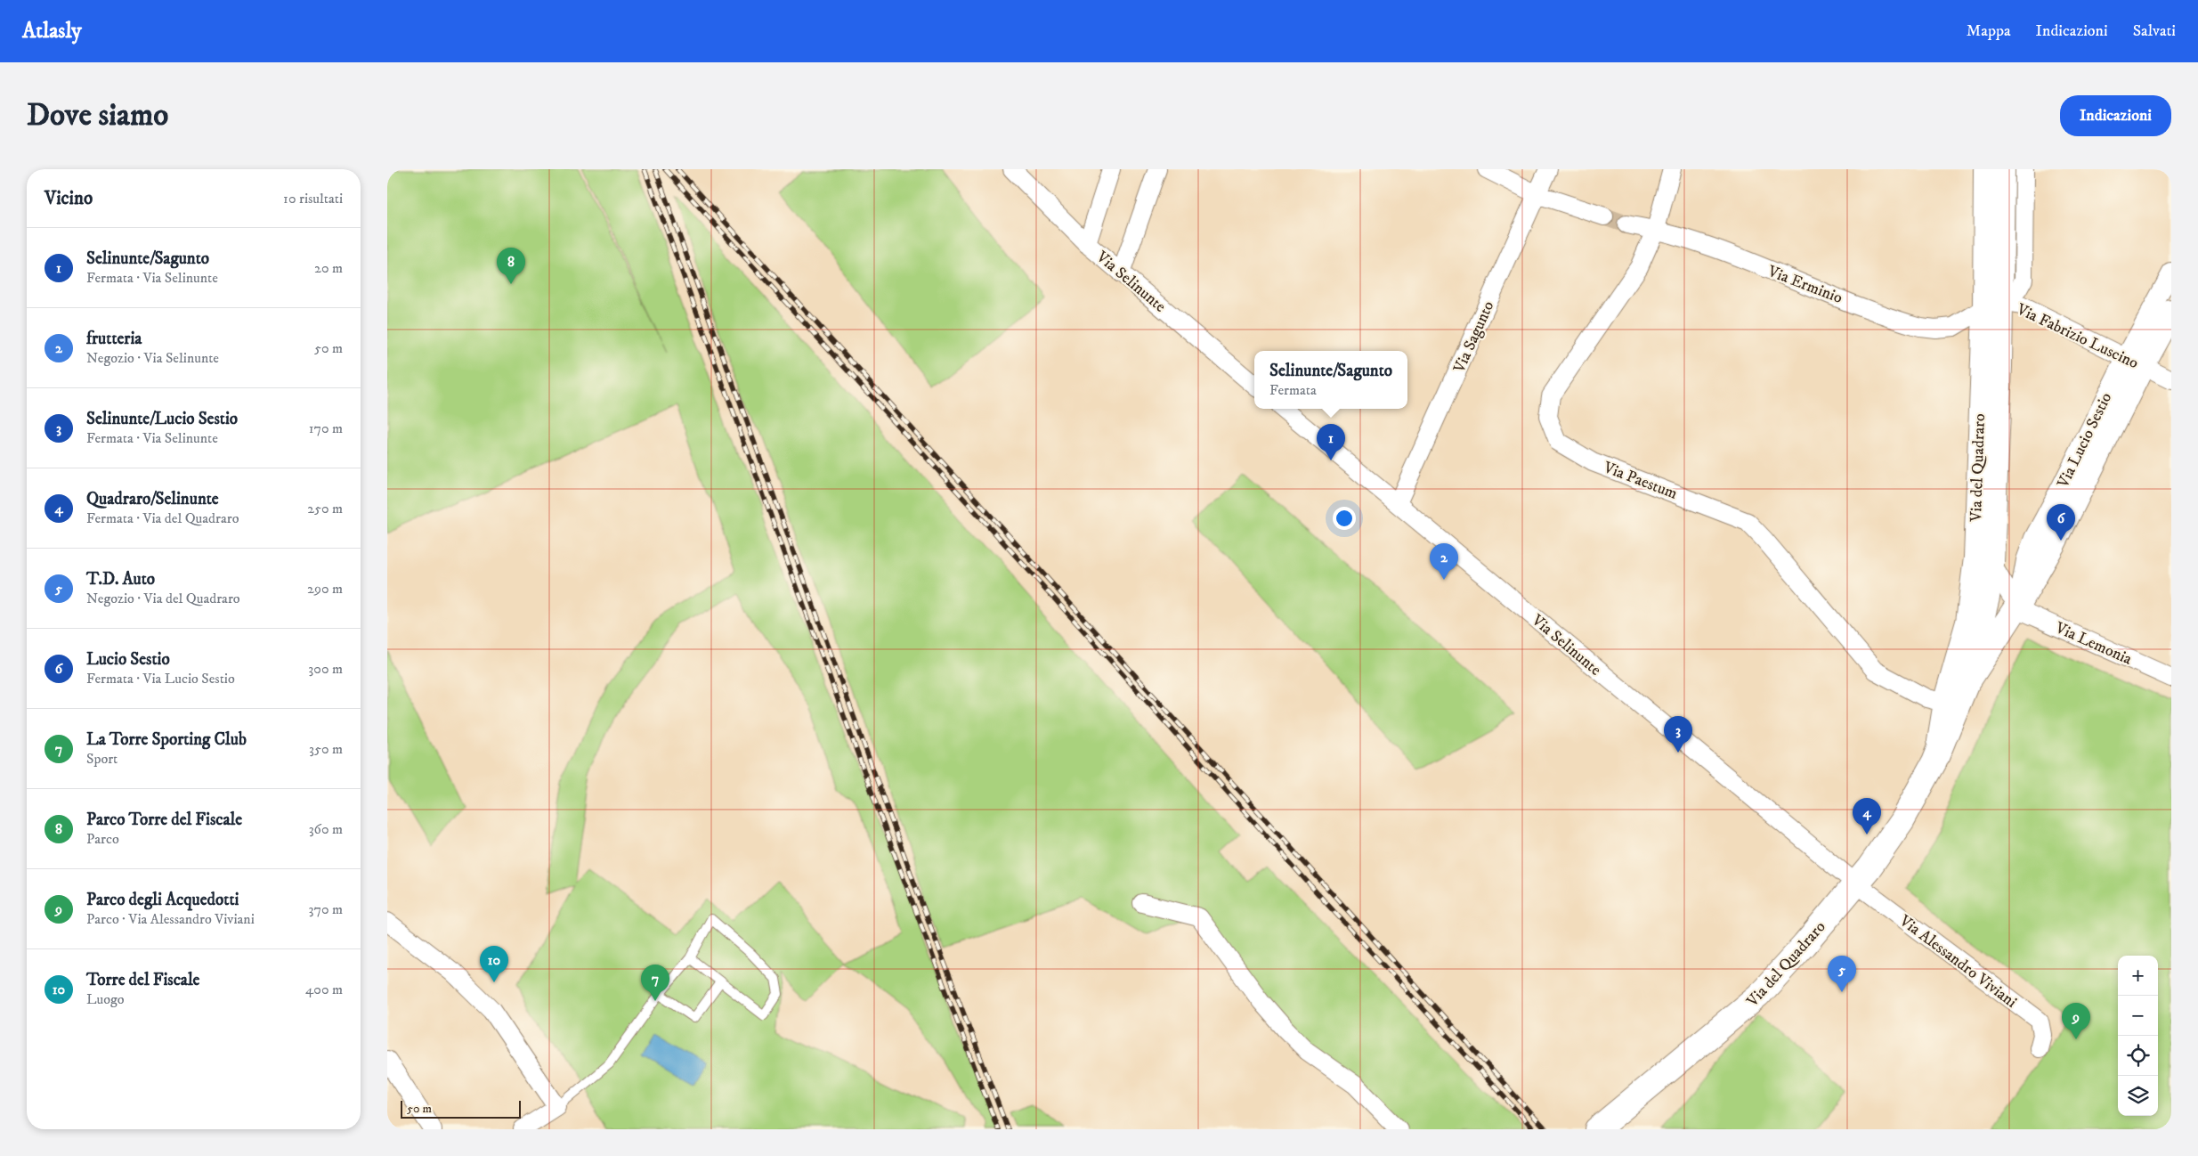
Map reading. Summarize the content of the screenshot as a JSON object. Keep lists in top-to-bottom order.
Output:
{
  "streets": {
    "main road": ["Via Lucio Sestio", "Via del Quadraro"],
    "street": [
      "Via Selinunte",
      "Via Erminio",
      "Via Fabrizio Luscino",
      "Via Sagunto",
      "Via Paestum",
      "Via Lemonia",
      "Via Alessandro Viviani"
    ]
  },
  "crossings": [
    ["Via Selinunte", "Via Sagunto"],
    ["Via Selinunte", "Via del Quadraro"],
    ["Via Selinunte", "Via Alessandro Viviani"],
    ["Via Erminio", "Via Fabrizio Luscino"],
    ["Via Erminio", "Via del Quadraro"],
    ["Via Erminio", "Via Paestum"],
    ["Via Fabrizio Luscino", "Via Lucio Sestio"],
    ["Via Fabrizio Luscino", "Via del Quadraro"],
    ["Via Lucio Sestio", "Via del Quadraro"],
    ["Via Lucio Sestio", "Via Lemonia"],
    ["Via del Quadraro", "Via Paestum"],
    ["Via del Quadraro", "Via Lemonia"],
    ["Via del Quadraro", "Via Alessandro Viviani"]
  ],
  "scale_bar": "50 m",
  "page": {
    "header": "Atlasly",
    "nav": ["Mappa", "Indicazioni", "Salvati"],
    "buttons": "Indicazioni",
    "title": "Dove siamo",
    "heading": ["Vicino", "10 risultati"],
    "list": [
      {
        "mark": "1",
        "name": "Selinunte/Sagunto",
        "note": "Fermata · Via Selinunte",
        "value": "20 m"
      },
      {
        "mark": "2",
        "name": "frutteria",
        "note": "Negozio · Via Selinunte",
        "value": "50 m"
      },
      {
        "mark": "3",
        "name": "Selinunte/Lucio Sestio",
        "note": "Fermata · Via Selinunte",
        "value": "170 m"
      },
      {
        "mark": "4",
        "name": "Quadraro/Selinunte",
        "note": "Fermata · Via del Quadraro",
        "value": "250 m"
      },
      {
        "mark": "5",
        "name": "T.D. Auto",
        "note": "Negozio · Via del Quadraro",
        "value": "290 m"
      },
      {
        "mark": "6",
        "name": "Lucio Sestio",
        "note": "Fermata · Via Lucio Sestio",
        "value": "300 m"
      },
      {
        "mark": "7",
        "name": "La Torre Sporting Club",
        "note": "Sport",
        "value": "350 m"
      },
      {
        "mark": "8",
        "name": "Parco Torre del Fiscale",
        "note": "Parco",
        "value": "360 m"
      },
      {
        "mark": "9",
        "name": "Parco degli Acquedotti",
        "note": "Parco · Via Alessandro Viviani",
        "value": "370 m"
      },
      {
        "mark": "10",
        "name": "Torre del Fiscale",
        "note": "Luogo",
        "value": "400 m"
      }
    ],
    "pins": [
      "8",
      "1",
      "6",
      "2",
      "3",
      "4",
      "10",
      "5",
      "7",
      "9"
    ],
    "popup": ["Selinunte/Sagunto", "Fermata"],
    "map_buttons": ["+", "−"],
    "scale": "50 m"
  }
}
